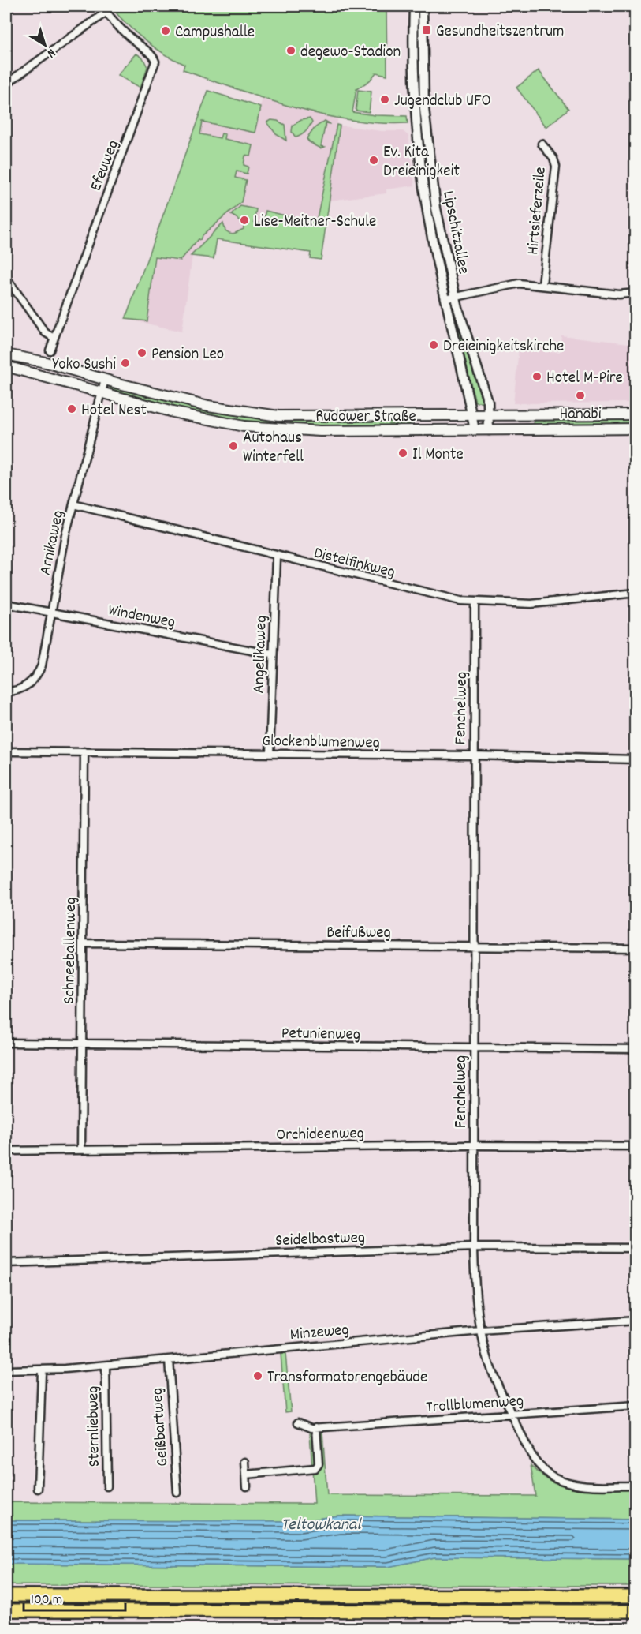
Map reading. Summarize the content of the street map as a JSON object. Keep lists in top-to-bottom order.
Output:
{
  "streets": {
    "main road": ["Rudower Straße"],
    "street": [
      "Efeuweg",
      "Hirtsieferzeile",
      "Lipschitzallee",
      "Arnikaweg",
      "Distelfinkweg",
      "Windenweg",
      "Angelikaweg",
      "Fenchelweg",
      "Glockenblumenweg",
      "Beifußweg",
      "Schneeballenweg",
      "Petunienweg",
      "Orchideenweg",
      "Seidelbastweg",
      "Minzeweg",
      "Trollblumenweg",
      "Sternliebweg",
      "Geißbartweg"
    ]
  },
  "crossings": [
    ["Lipschitzallee", "Rudower Straße"],
    ["Rudower Straße", "Arnikaweg"],
    ["Arnikaweg", "Distelfinkweg"],
    ["Arnikaweg", "Windenweg"],
    ["Distelfinkweg", "Angelikaweg"],
    ["Distelfinkweg", "Fenchelweg"],
    ["Windenweg", "Angelikaweg"],
    ["Angelikaweg", "Glockenblumenweg"],
    ["Fenchelweg", "Glockenblumenweg"],
    ["Fenchelweg", "Beifußweg"],
    ["Fenchelweg", "Petunienweg"],
    ["Fenchelweg", "Orchideenweg"],
    ["Fenchelweg", "Seidelbastweg"],
    ["Fenchelweg", "Minzeweg"],
    ["Fenchelweg", "Trollblumenweg"],
    ["Glockenblumenweg", "Schneeballenweg"],
    ["Beifußweg", "Schneeballenweg"],
    ["Schneeballenweg", "Petunienweg"],
    ["Schneeballenweg", "Orchideenweg"],
    ["Minzeweg", "Sternliebweg"],
    ["Minzeweg", "Geißbartweg"]
  ],
  "water": ["Teltowkanal"],
  "places": {
    "transit": ["Gesundheitszentrum"],
    "other": [
      "Campushalle",
      "degewo-Stadion",
      "Jugendclub UFO",
      "Ev. Kita Dreieinigkeit",
      "Lise-Meitner-Schule",
      "Dreieinigkeitskirche",
      "Pension Leo",
      "Yoko Sushi",
      "Hotel M-Pire",
      "Hanabi",
      "Hotel Nest",
      "Autohaus Winterfell",
      "Il Monte",
      "Transformatorengebäude"
    ]
  },
  "scale_bar": "100 m",
  "north": "bottom right"
}
